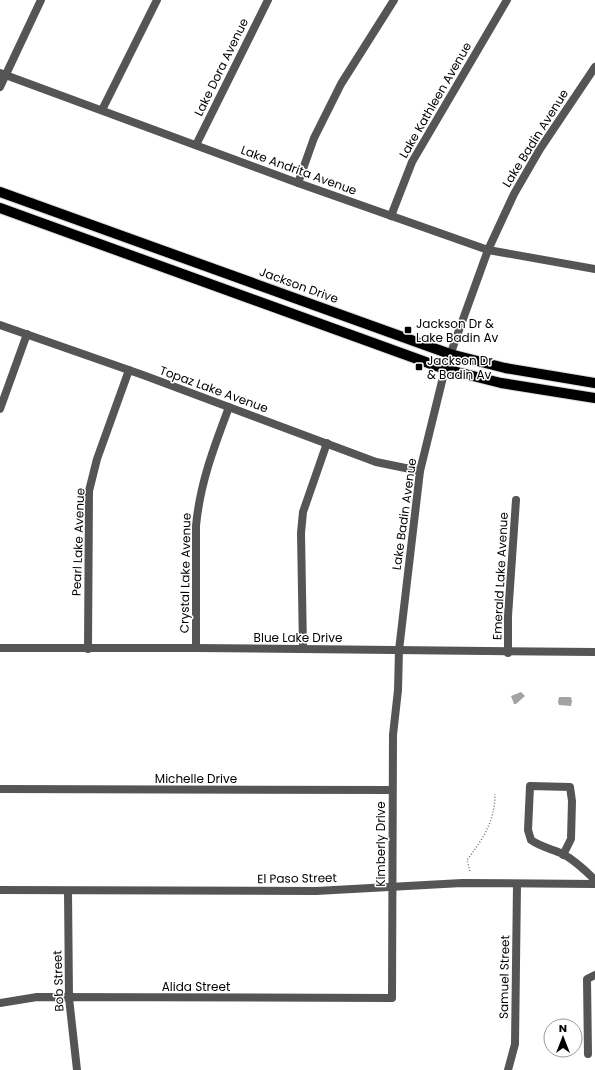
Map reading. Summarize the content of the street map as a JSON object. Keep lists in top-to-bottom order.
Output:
{
  "streets": {
    "main road": ["Jackson Drive"],
    "street": [
      "Lake Dora Avenue",
      "Lake Kathleen Avenue",
      "Lake Badin Avenue",
      "Lake Andrita Avenue",
      "Topaz Lake Avenue",
      "Pearl Lake Avenue",
      "Crystal Lake Avenue",
      "Emerald Lake Avenue",
      "Blue Lake Drive",
      "Michelle Drive",
      "Kimberly Drive",
      "El Paso Street",
      "Samuel Street",
      "Bob Street",
      "Alida Street"
    ]
  },
  "crossings": [
    ["Lake Dora Avenue", "Lake Andrita Avenue"],
    ["Lake Kathleen Avenue", "Lake Andrita Avenue"],
    ["Lake Badin Avenue", "Lake Andrita Avenue"],
    ["Lake Badin Avenue", "Jackson Drive"],
    ["Lake Badin Avenue", "Topaz Lake Avenue"],
    ["Lake Badin Avenue", "Blue Lake Drive"],
    ["Lake Badin Avenue", "Kimberly Drive"],
    ["Topaz Lake Avenue", "Pearl Lake Avenue"],
    ["Topaz Lake Avenue", "Crystal Lake Avenue"],
    ["Pearl Lake Avenue", "Blue Lake Drive"],
    ["Crystal Lake Avenue", "Blue Lake Drive"],
    ["Emerald Lake Avenue", "Blue Lake Drive"],
    ["Michelle Drive", "Kimberly Drive"],
    ["Kimberly Drive", "El Paso Street"],
    ["Kimberly Drive", "Alida Street"],
    ["El Paso Street", "Samuel Street"],
    ["El Paso Street", "Bob Street"],
    ["Bob Street", "Alida Street"]
  ],
  "places": {
    "transit": ["Jackson Dr & Lake Badin Av", "Jackson Dr & Badin Av"]
  },
  "north": "top"
}
